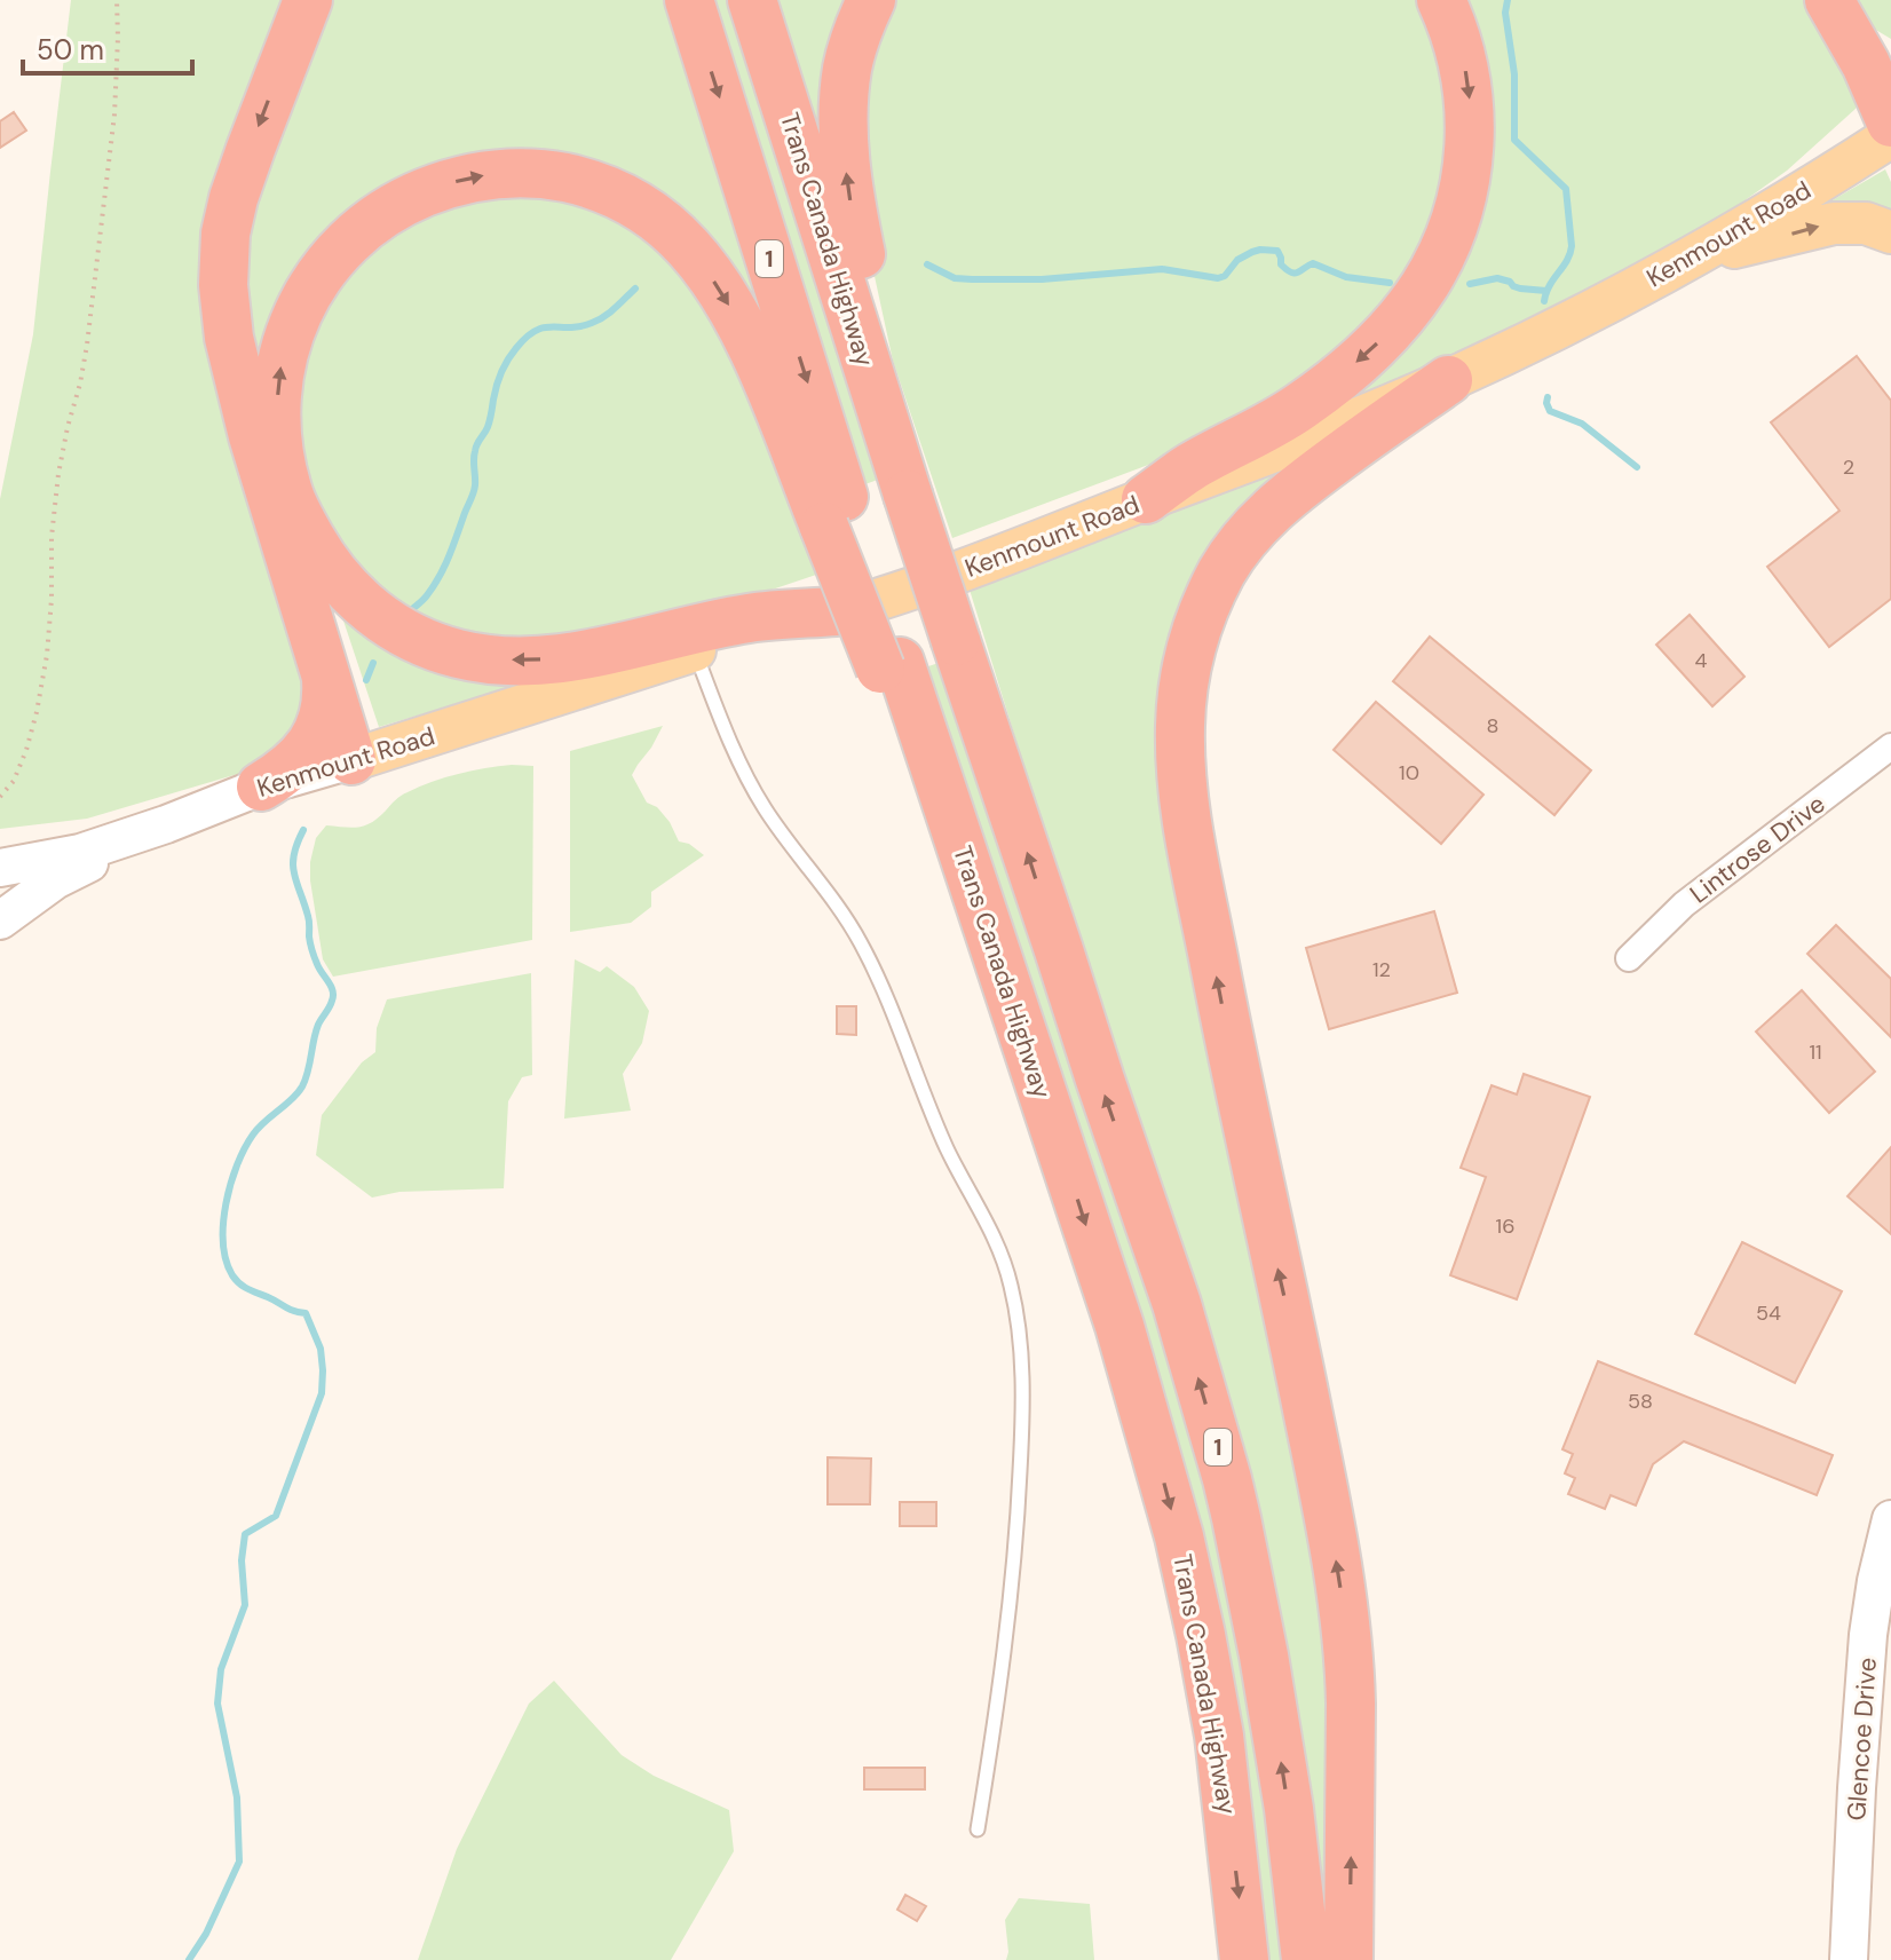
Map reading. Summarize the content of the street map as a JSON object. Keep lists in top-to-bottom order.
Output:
{
  "streets": {
    "highway": ["Trans Canada Highway", "1"],
    "main road": ["Kenmount Road", "Glencoe Drive"],
    "street": ["Lintrose Drive"]
  },
  "house_numbers": [
    "2",
    "4",
    "8",
    "10",
    "12",
    "11",
    "16",
    "54",
    "58"
  ],
  "scale_bar": "50 m"
}
